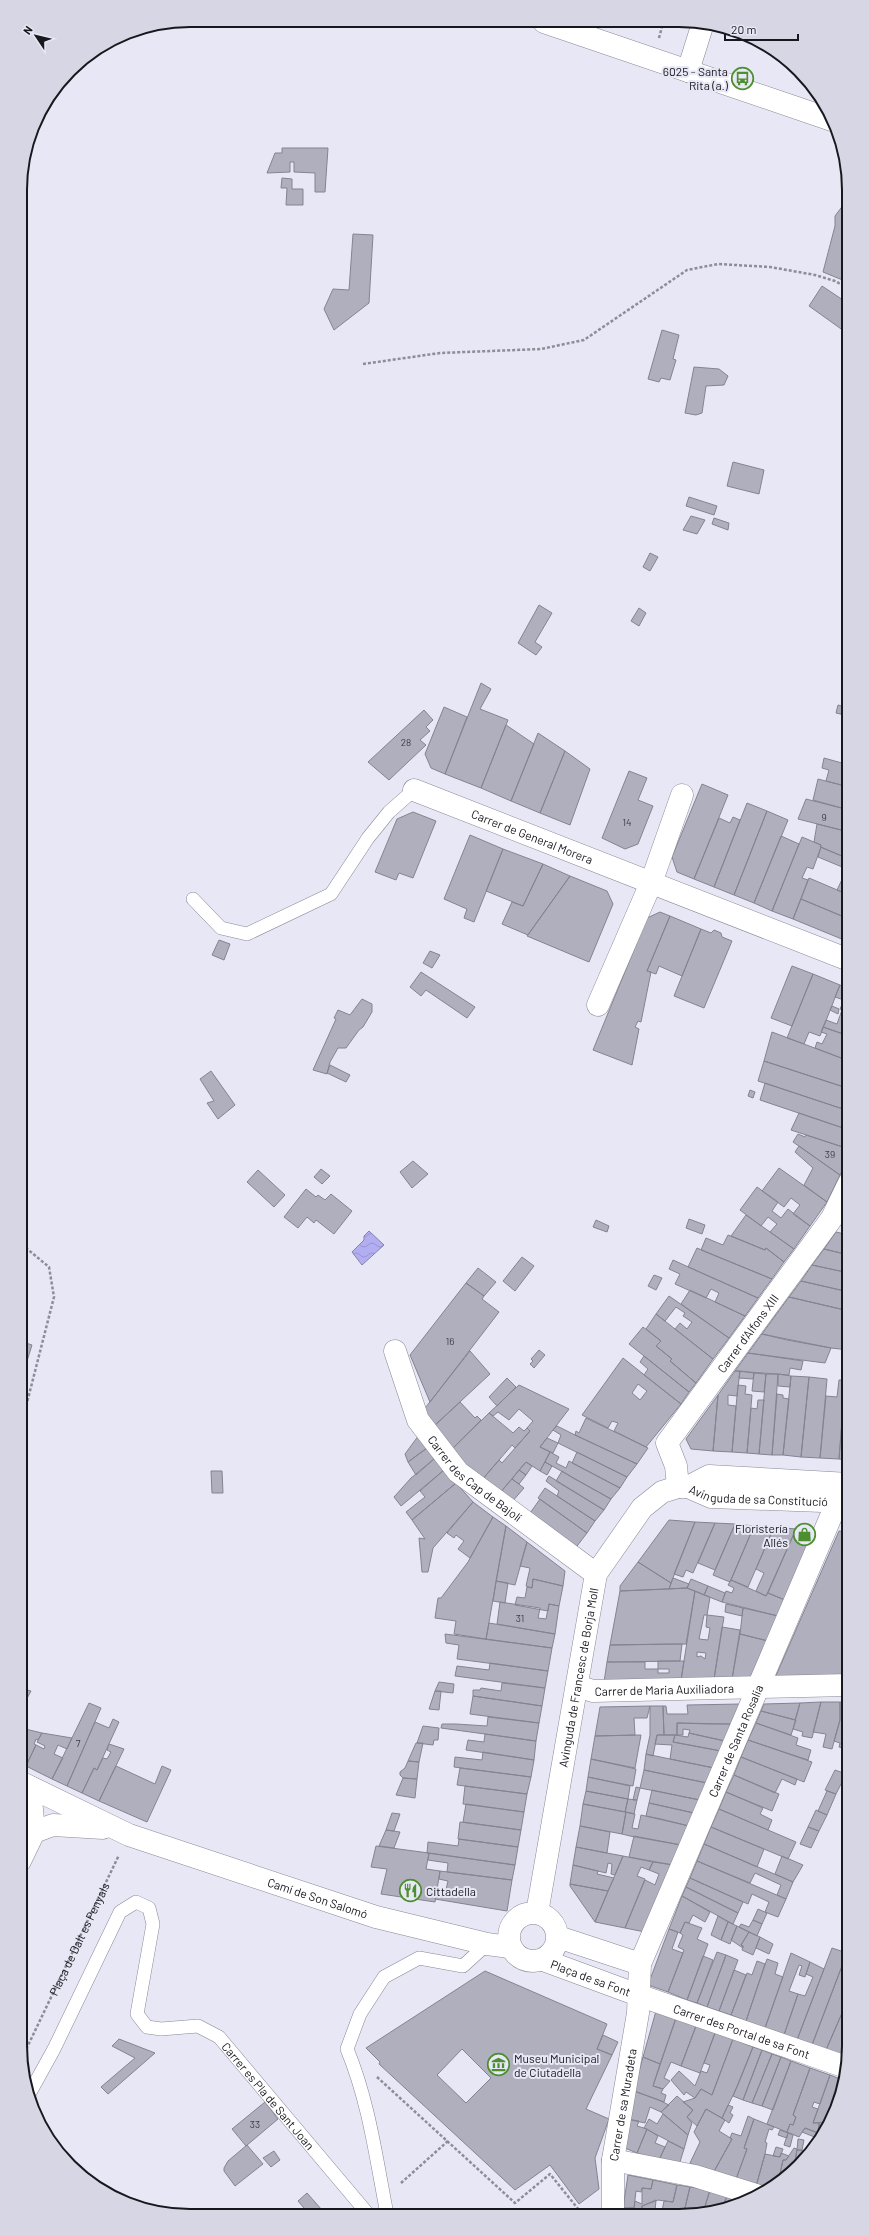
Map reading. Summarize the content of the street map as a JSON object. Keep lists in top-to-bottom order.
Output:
{
  "streets": {
    "street": [
      "Carrer de General Morera",
      "Carrer d'Alfons XIII",
      "Carrer des Cap de Bajolí",
      "Avinguda de sa Constitució",
      "Avinguda de Francesc de Borja Moll",
      "Carrer de Maria Auxiliadora",
      "Carrer de Santa Rosalia",
      "Camí de Son Salomó",
      "Plaça de sa Font",
      "Carrer des Portal de sa Font",
      "Carrer de sa Muradeta"
    ],
    "lane": ["Carrer es Pla de Sant Joan"],
    "path": ["Plaça de Dalt es Penyals"]
  },
  "crossings": [
    ["Carrer d'Alfons XIII", "Avinguda de sa Constitució"],
    ["Carrer d'Alfons XIII", "Avinguda de Francesc de Borja Moll"],
    ["Carrer des Cap de Bajolí", "Avinguda de Francesc de Borja Moll"],
    ["Avinguda de sa Constitució", "Avinguda de Francesc de Borja Moll"],
    ["Avinguda de Francesc de Borja Moll", "Carrer de Maria Auxiliadora"],
    ["Avinguda de Francesc de Borja Moll", "Camí de Son Salomó"],
    ["Avinguda de Francesc de Borja Moll", "Plaça de sa Font"],
    ["Carrer de Maria Auxiliadora", "Carrer de Santa Rosalia"],
    ["Carrer de Santa Rosalia", "Plaça de sa Font"],
    ["Carrer de Santa Rosalia", "Carrer des Portal de sa Font"],
    ["Carrer de Santa Rosalia", "Carrer de sa Muradeta"],
    ["Camí de Son Salomó", "Plaça de Dalt es Penyals"],
    ["Camí de Son Salomó", "Plaça de sa Font"],
    ["Plaça de sa Font", "Carrer des Portal de sa Font"],
    ["Plaça de sa Font", "Carrer de sa Muradeta"],
    ["Carrer des Portal de sa Font", "Carrer de sa Muradeta"]
  ],
  "places": {
    "bus stop": ["6025 - Santa Rita (a.)"],
    "shop": ["Floristería Allés"],
    "restaurant": ["Cittadella"],
    "museum": ["Museu Municipal de Ciutadella"]
  },
  "house_numbers": [
    "28",
    "9",
    "14",
    "39",
    "16",
    "31",
    "7",
    "33"
  ],
  "scale_bar": "20 m",
  "north": "top left"
}
